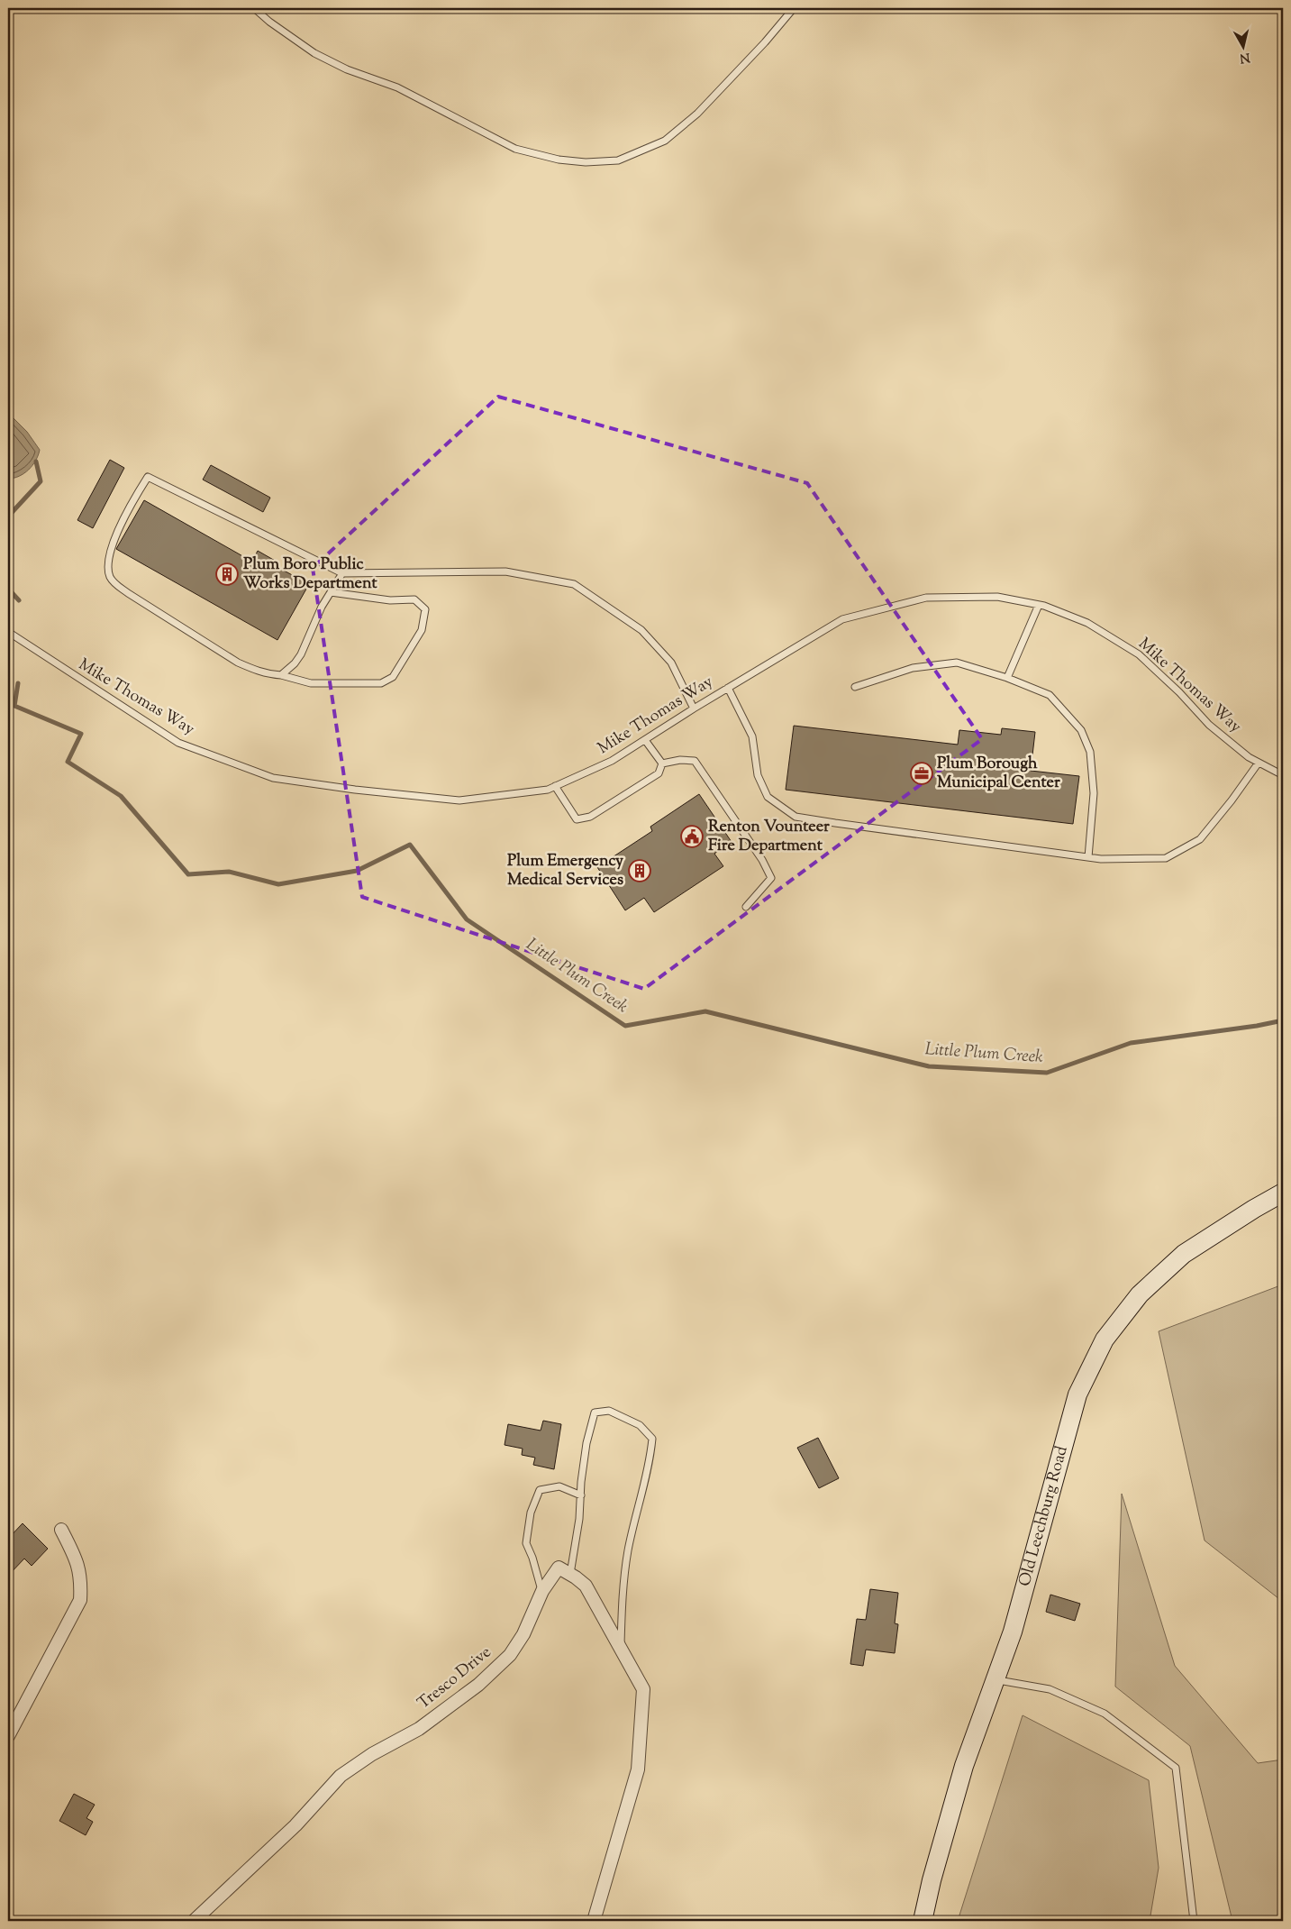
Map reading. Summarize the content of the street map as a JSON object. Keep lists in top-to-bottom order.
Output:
{
  "streets": {
    "street": ["Old Leechburg Road", "Tresco Drive"],
    "lane": ["Mike Thomas Way"]
  },
  "water": ["Little Plum Creek"],
  "places": {
    "building": ["Plum Boro Public Works Department", "Plum Emergency Medical Services"],
    "office": ["Plum Borough Municipal Center"],
    "public building": ["Renton Vounteer Fire Department"]
  },
  "north": "bottom"
}
